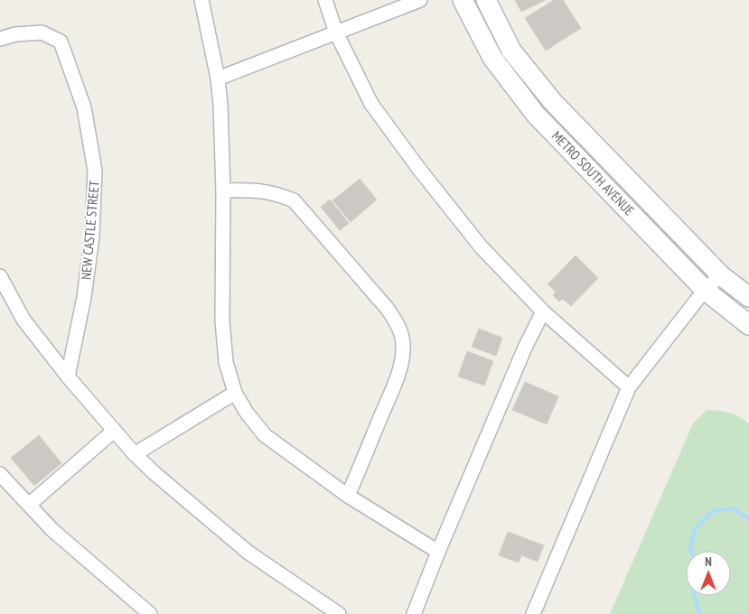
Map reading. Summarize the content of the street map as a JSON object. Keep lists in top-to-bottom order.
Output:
{
  "streets": {
    "street": ["METRO SOUTH AVENUE", "NEW CASTLE STREET"]
  },
  "north": "top"
}
